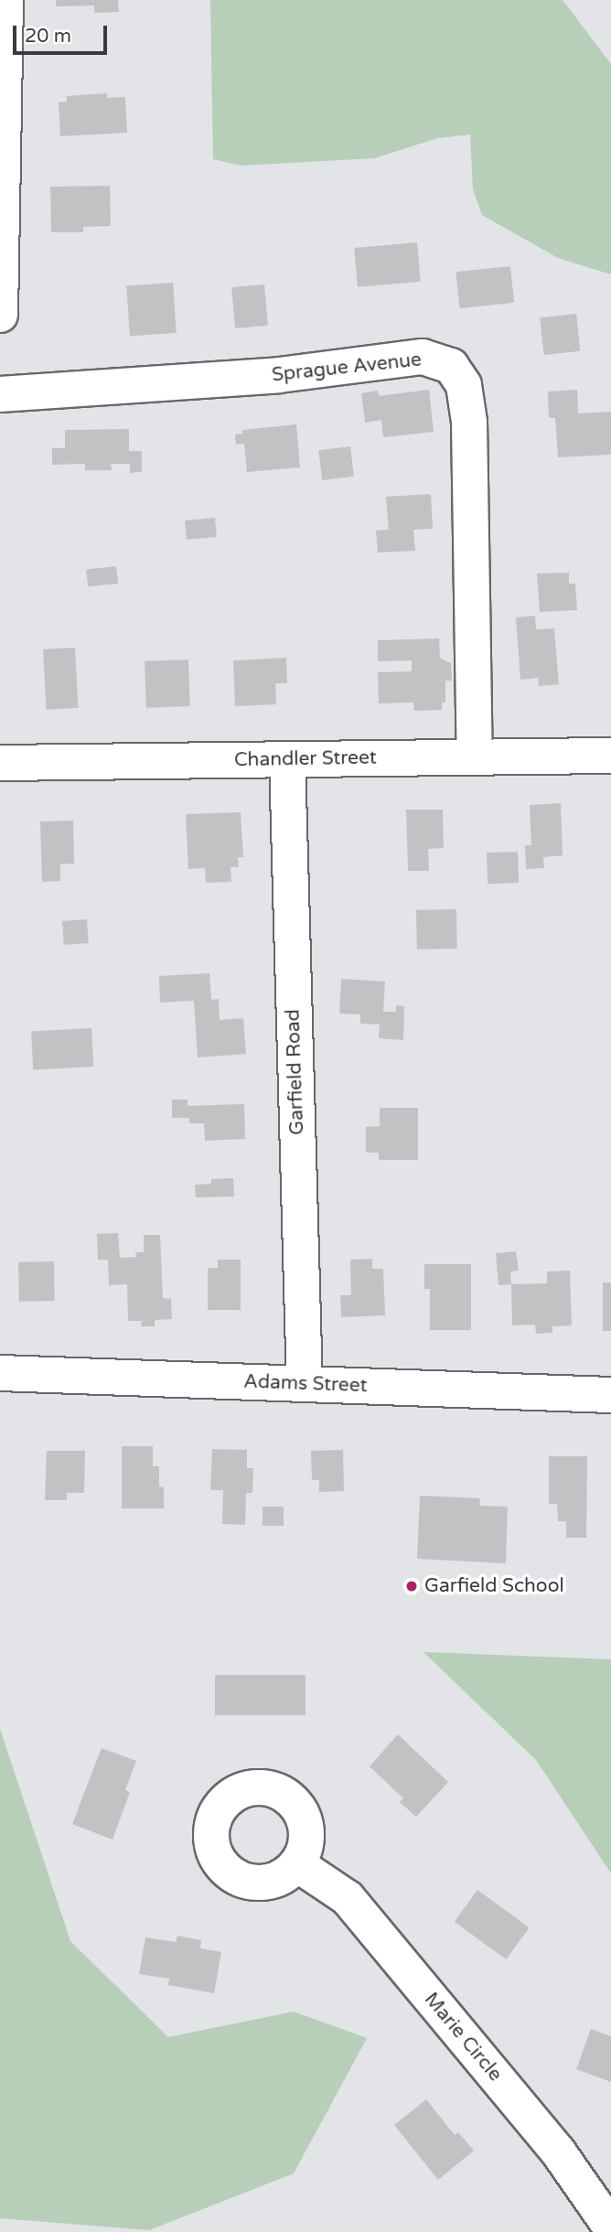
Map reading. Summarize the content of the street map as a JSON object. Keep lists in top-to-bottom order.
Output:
{
  "streets": {
    "street": [
      "Sprague Avenue",
      "Chandler Street",
      "Garfield Road",
      "Adams Street",
      "Marie Circle"
    ]
  },
  "crossings": [
    ["Sprague Avenue", "Chandler Street"],
    ["Chandler Street", "Garfield Road"],
    ["Garfield Road", "Adams Street"]
  ],
  "places": ["Garfield School"],
  "scale_bar": "20 m"
}
